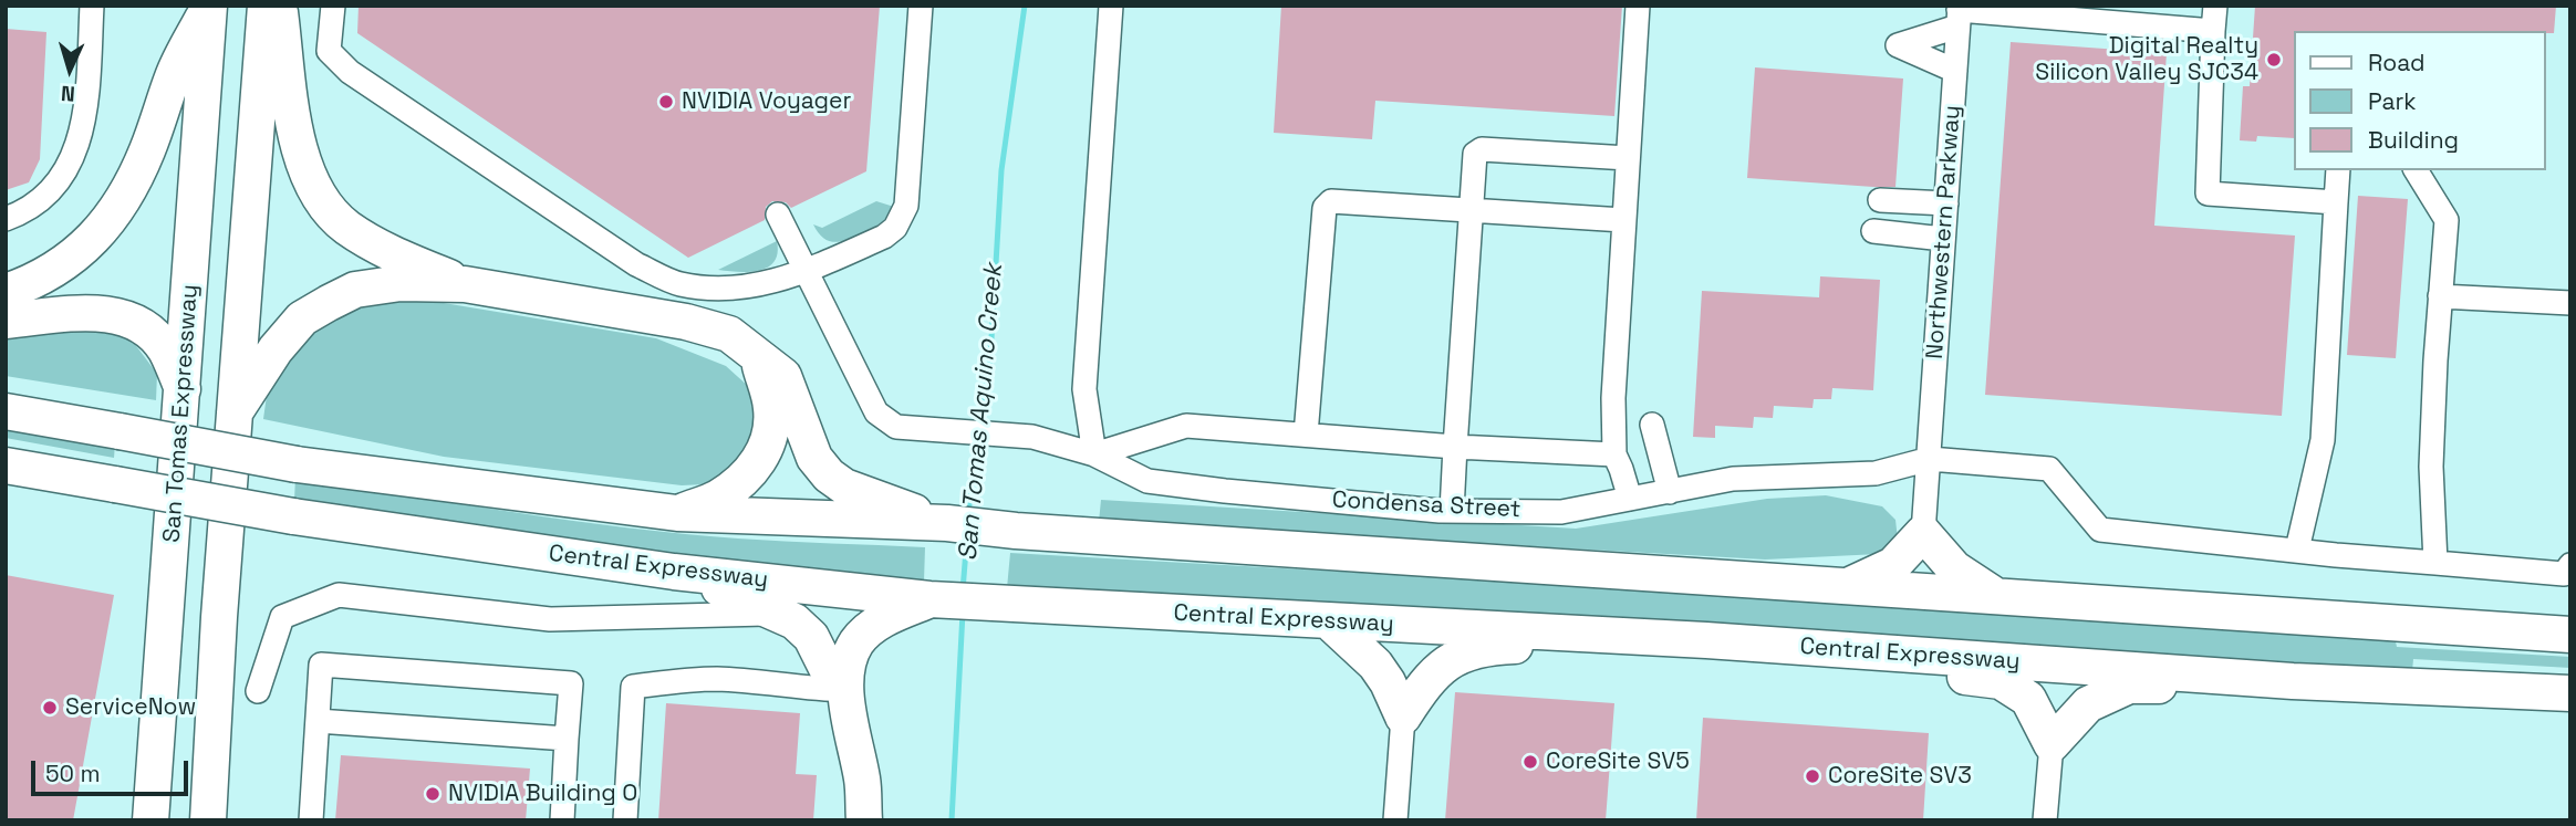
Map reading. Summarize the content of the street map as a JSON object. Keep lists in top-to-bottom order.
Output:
{
  "streets": {
    "highway": ["San Tomas Expressway", "Central Expressway"],
    "street": ["Northwestern Parkway", "Condensa Street"]
  },
  "crossings": [
    ["Northwestern Parkway", "Condensa Street"]
  ],
  "water": ["San Tomas Aquino Creek"],
  "places": [
    "Digital Realty Silicon Valley SJC34",
    "NVIDIA Voyager",
    "ServiceNow",
    "CoreSite SV5",
    "CoreSite SV3",
    "NVIDIA Building O"
  ],
  "legend": ["Road", "Park", "Building"],
  "scale_bar": "50 m",
  "north": "bottom"
}
